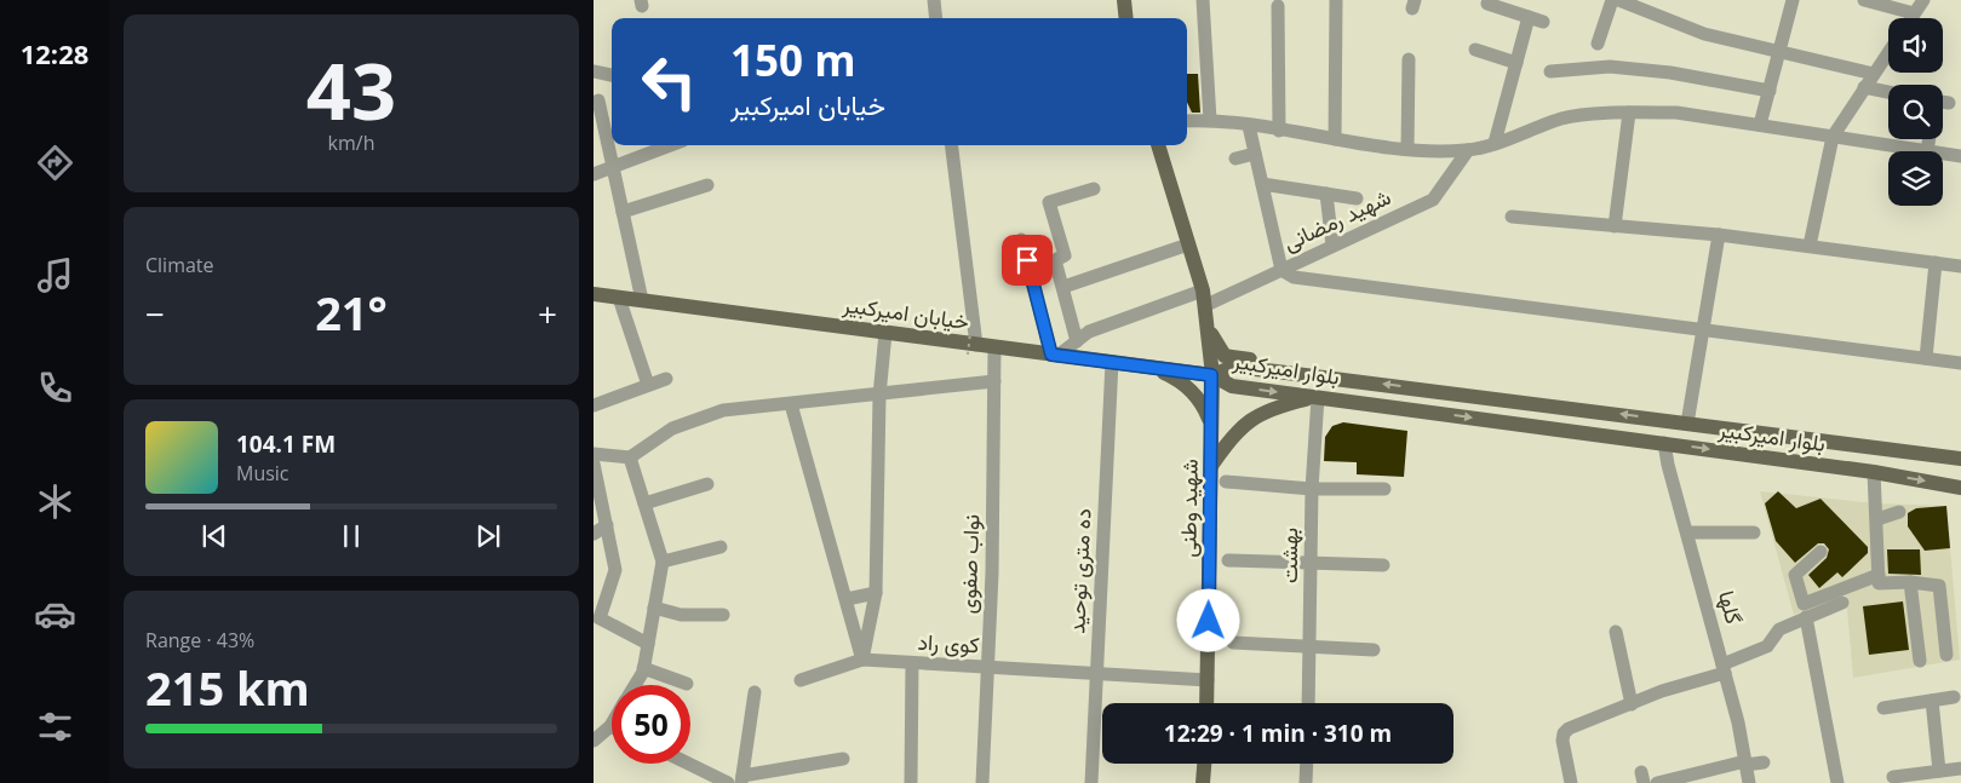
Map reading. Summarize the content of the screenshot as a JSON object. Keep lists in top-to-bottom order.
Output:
{
  "streets": {
    "main road": ["خیابان امیرکبیر", "بلوار امیرکبیر", "شهید وطنی"],
    "street": [
      "شهید رمضانی",
      "بهشت",
      "نواب صفوی",
      "ده متری توحید",
      "گلها",
      "کوی راد"
    ]
  },
  "crossings": [
    ["شهید رمضانی", "خیابان امیرکبیر"],
    ["شهید رمضانی", "شهید وطنی"],
    ["خیابان امیرکبیر", "بلوار امیرکبیر"],
    ["خیابان امیرکبیر", "شهید وطنی"],
    ["خیابان امیرکبیر", "نواب صفوی"],
    ["خیابان امیرکبیر", "ده متری توحید"],
    ["بلوار امیرکبیر", "شهید وطنی"],
    ["بلوار امیرکبیر", "بهشت"],
    ["بلوار امیرکبیر", "گلها"],
    ["شهید وطنی", "کوی راد"],
    ["نواب صفوی", "کوی راد"],
    ["ده متری توحید", "کوی راد"]
  ],
  "page": {
    "tabs": "12:28",
    "tile": [
      ["43", "km/h"],
      "Climate",
      ["Range · 43%", "215 km"]
    ],
    "turn": ["150 m", "خیابان امیرکبیر"],
    "heat": ["−", "21°", "+"],
    "song": ["104.1 FM", "Music"],
    "limit": "50",
    "trip": "12:29 · 1 min · 310 m"
  }
}
